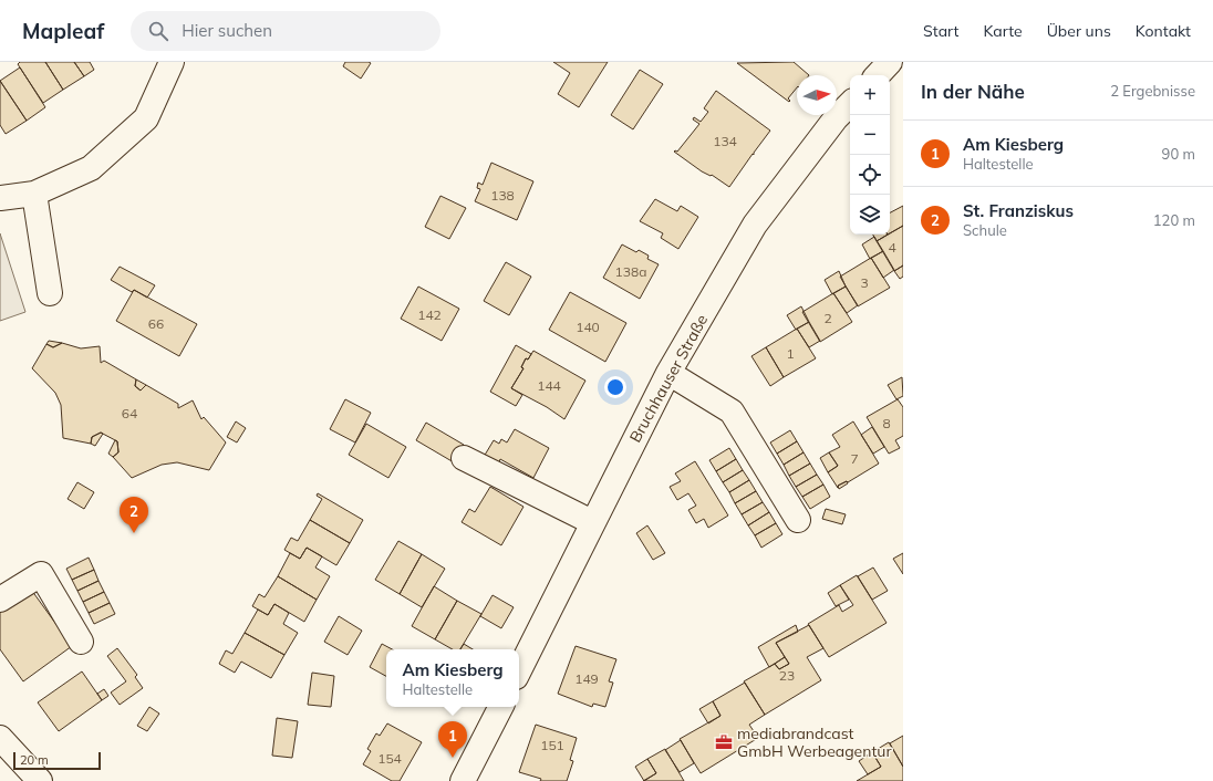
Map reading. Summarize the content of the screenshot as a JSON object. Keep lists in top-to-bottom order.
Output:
{
  "streets": {
    "street": ["Bruchhauser Straße"]
  },
  "places": {
    "office": ["mediabrandcast GmbH Werbeagentur"]
  },
  "house_numbers": [
    "134",
    "138",
    "4",
    "138a",
    "3",
    "142",
    "2",
    "66",
    "140",
    "1",
    "144",
    "64",
    "8",
    "7",
    "23",
    "149",
    "151",
    "154"
  ],
  "scale_bar": "20 m",
  "north": "right",
  "page": {
    "header": "Mapleaf",
    "search": "Hier suchen",
    "nav": [
      "Start",
      "Karte",
      "Über uns",
      "Kontakt"
    ],
    "heading": ["In der Nähe", "2 Ergebnisse"],
    "map_buttons": ["+", "−"],
    "list": [
      {
        "mark": "1",
        "name": "Am Kiesberg",
        "note": "Haltestelle",
        "value": "90 m"
      },
      {
        "mark": "2",
        "name": "St. Franziskus",
        "note": "Schule",
        "value": "120 m"
      }
    ],
    "pins": ["2", "1"],
    "popup": ["Am Kiesberg", "Haltestelle"],
    "scale": "20 m"
  }
}
